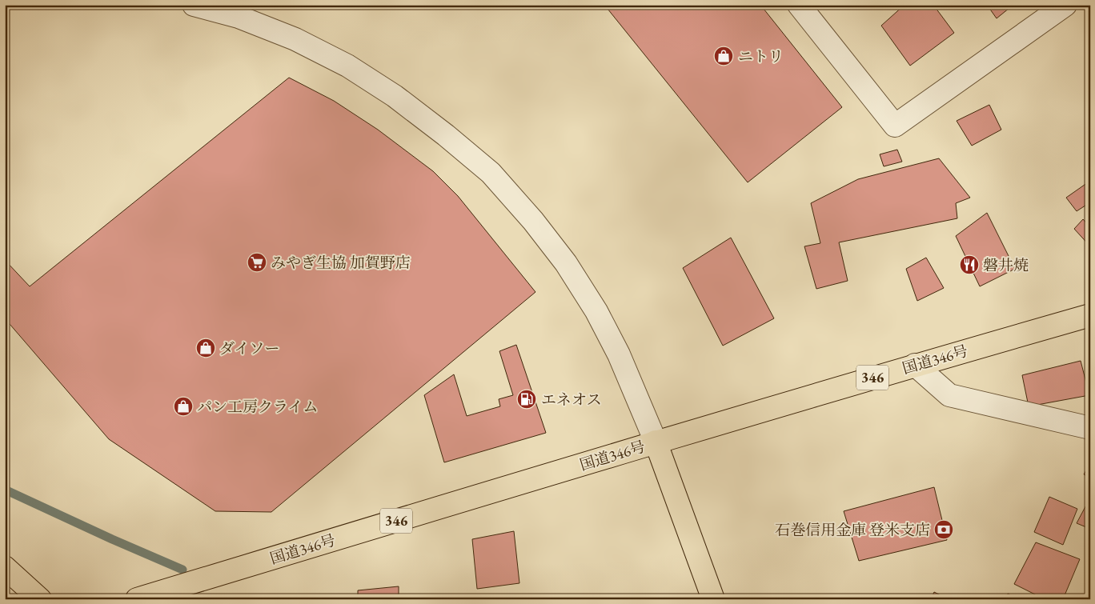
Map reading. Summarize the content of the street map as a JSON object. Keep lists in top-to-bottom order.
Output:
{
  "streets": {
    "main road": ["国道346号", "346"]
  },
  "places": {
    "shop": ["ニトリ", "ダイソー", "パン工房クライム"],
    "supermarket": ["みやぎ生協 加賀野店"],
    "restaurant": ["磐井焼"],
    "fuel station": ["エネオス"],
    "bank": ["石巻信用金庫 登米支店"]
  }
}
